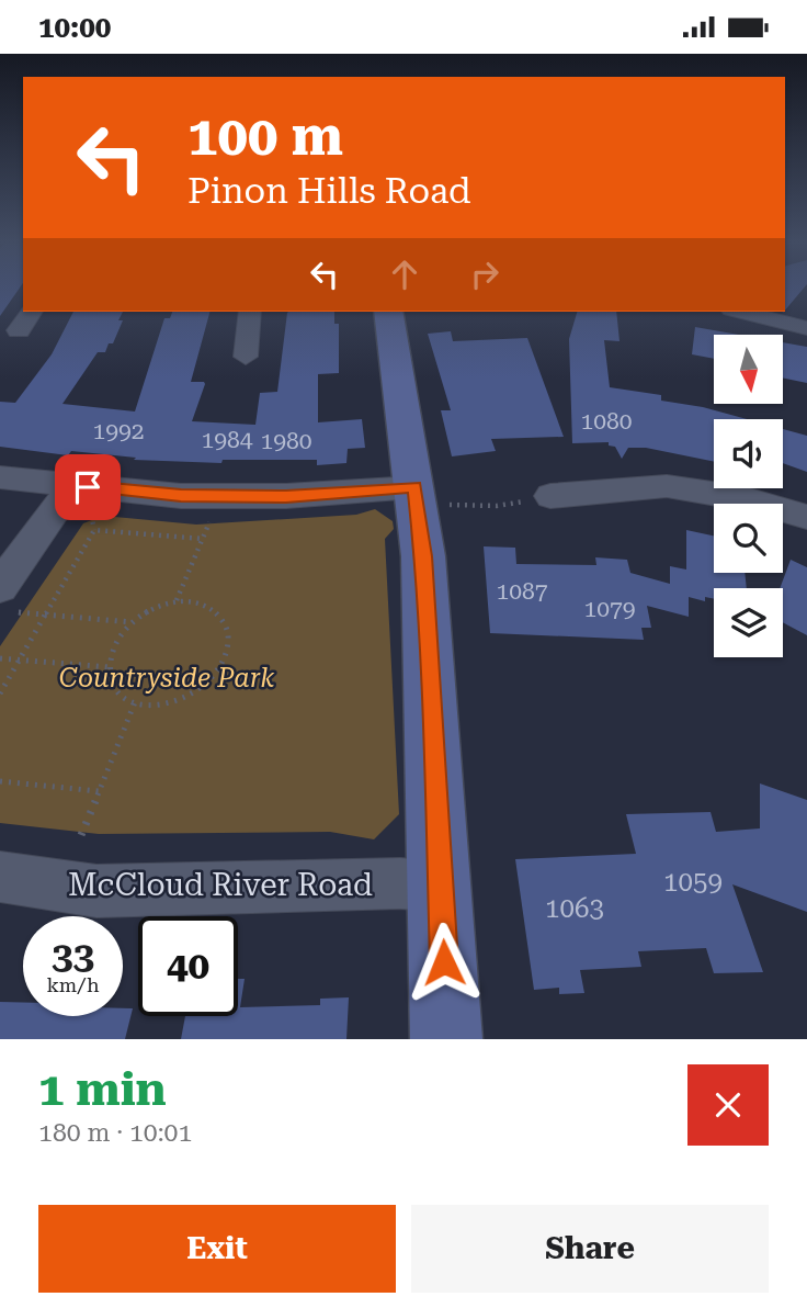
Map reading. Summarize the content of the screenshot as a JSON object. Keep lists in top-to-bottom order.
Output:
{
  "streets": {
    "street": ["McCloud River Road"]
  },
  "parks": ["Countryside Park"],
  "house_numbers": [
    "1080",
    "1992",
    "1984",
    "1980",
    "1087",
    "1079",
    "1059",
    "1063"
  ],
  "north": "bottom",
  "page": {
    "status": "10:00",
    "turn": ["100 m", "Pinon Hills Road"],
    "speed": "33 km/h",
    "limit": "40",
    "heading": ["1 min", "180 m · 10:01"],
    "buttons": ["Exit", "Share"]
  }
}
